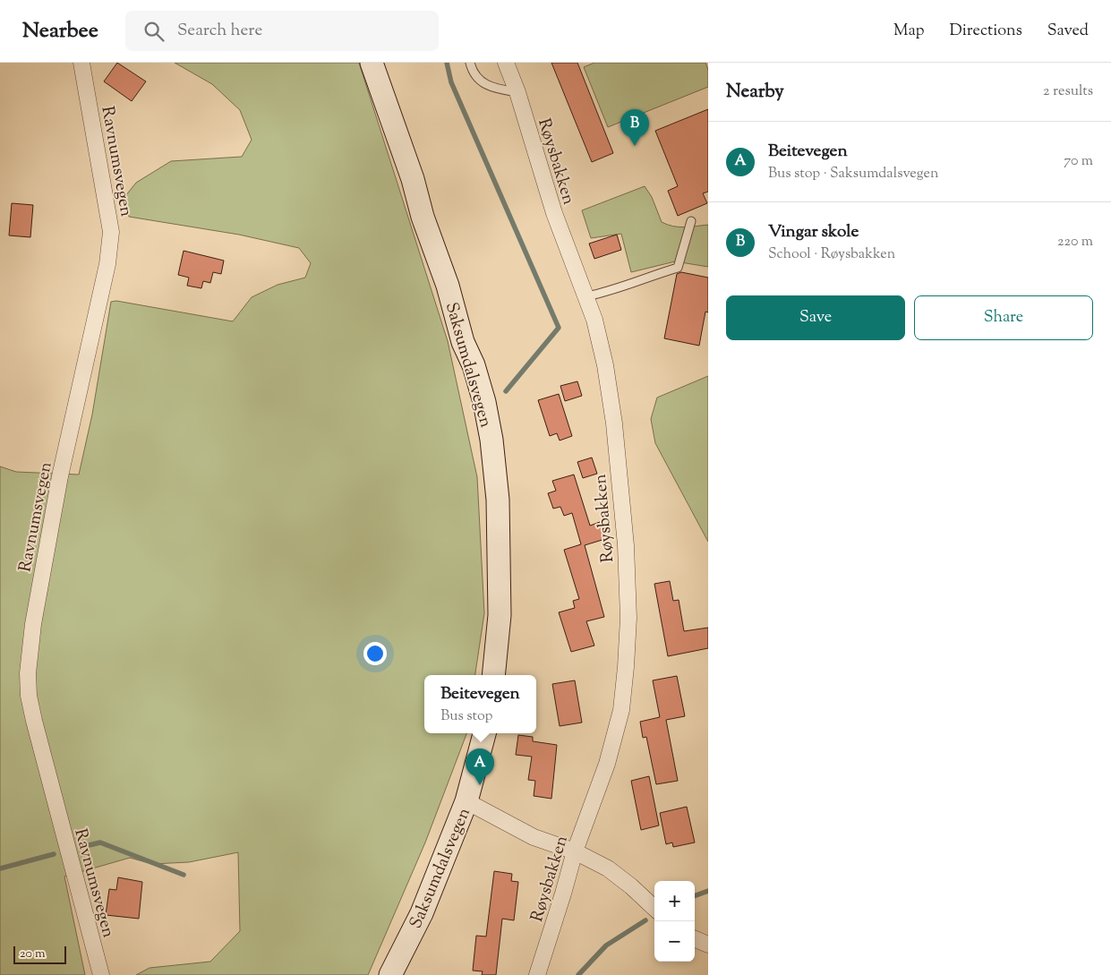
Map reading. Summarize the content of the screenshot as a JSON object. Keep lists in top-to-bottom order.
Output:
{
  "streets": {
    "main road": ["Saksumdalsvegen"],
    "street": ["Ravnumsvegen", "Røysbakken"]
  },
  "scale_bar": "20 m",
  "page": {
    "header": "Nearbee",
    "search": "Search here",
    "nav": ["Map", "Directions", "Saved"],
    "heading": ["Nearby", "2 results"],
    "pins": ["B", "A"],
    "list": [
      {
        "mark": "A",
        "name": "Beitevegen",
        "note": "Bus stop · Saksumdalsvegen",
        "value": "70 m"
      },
      {
        "mark": "B",
        "name": "Vingar skole",
        "note": "School · Røysbakken",
        "value": "220 m"
      }
    ],
    "buttons": ["Save", "Share"],
    "popup": ["Beitevegen", "Bus stop"],
    "map_buttons": ["+", "−"],
    "scale": "20 m"
  }
}
